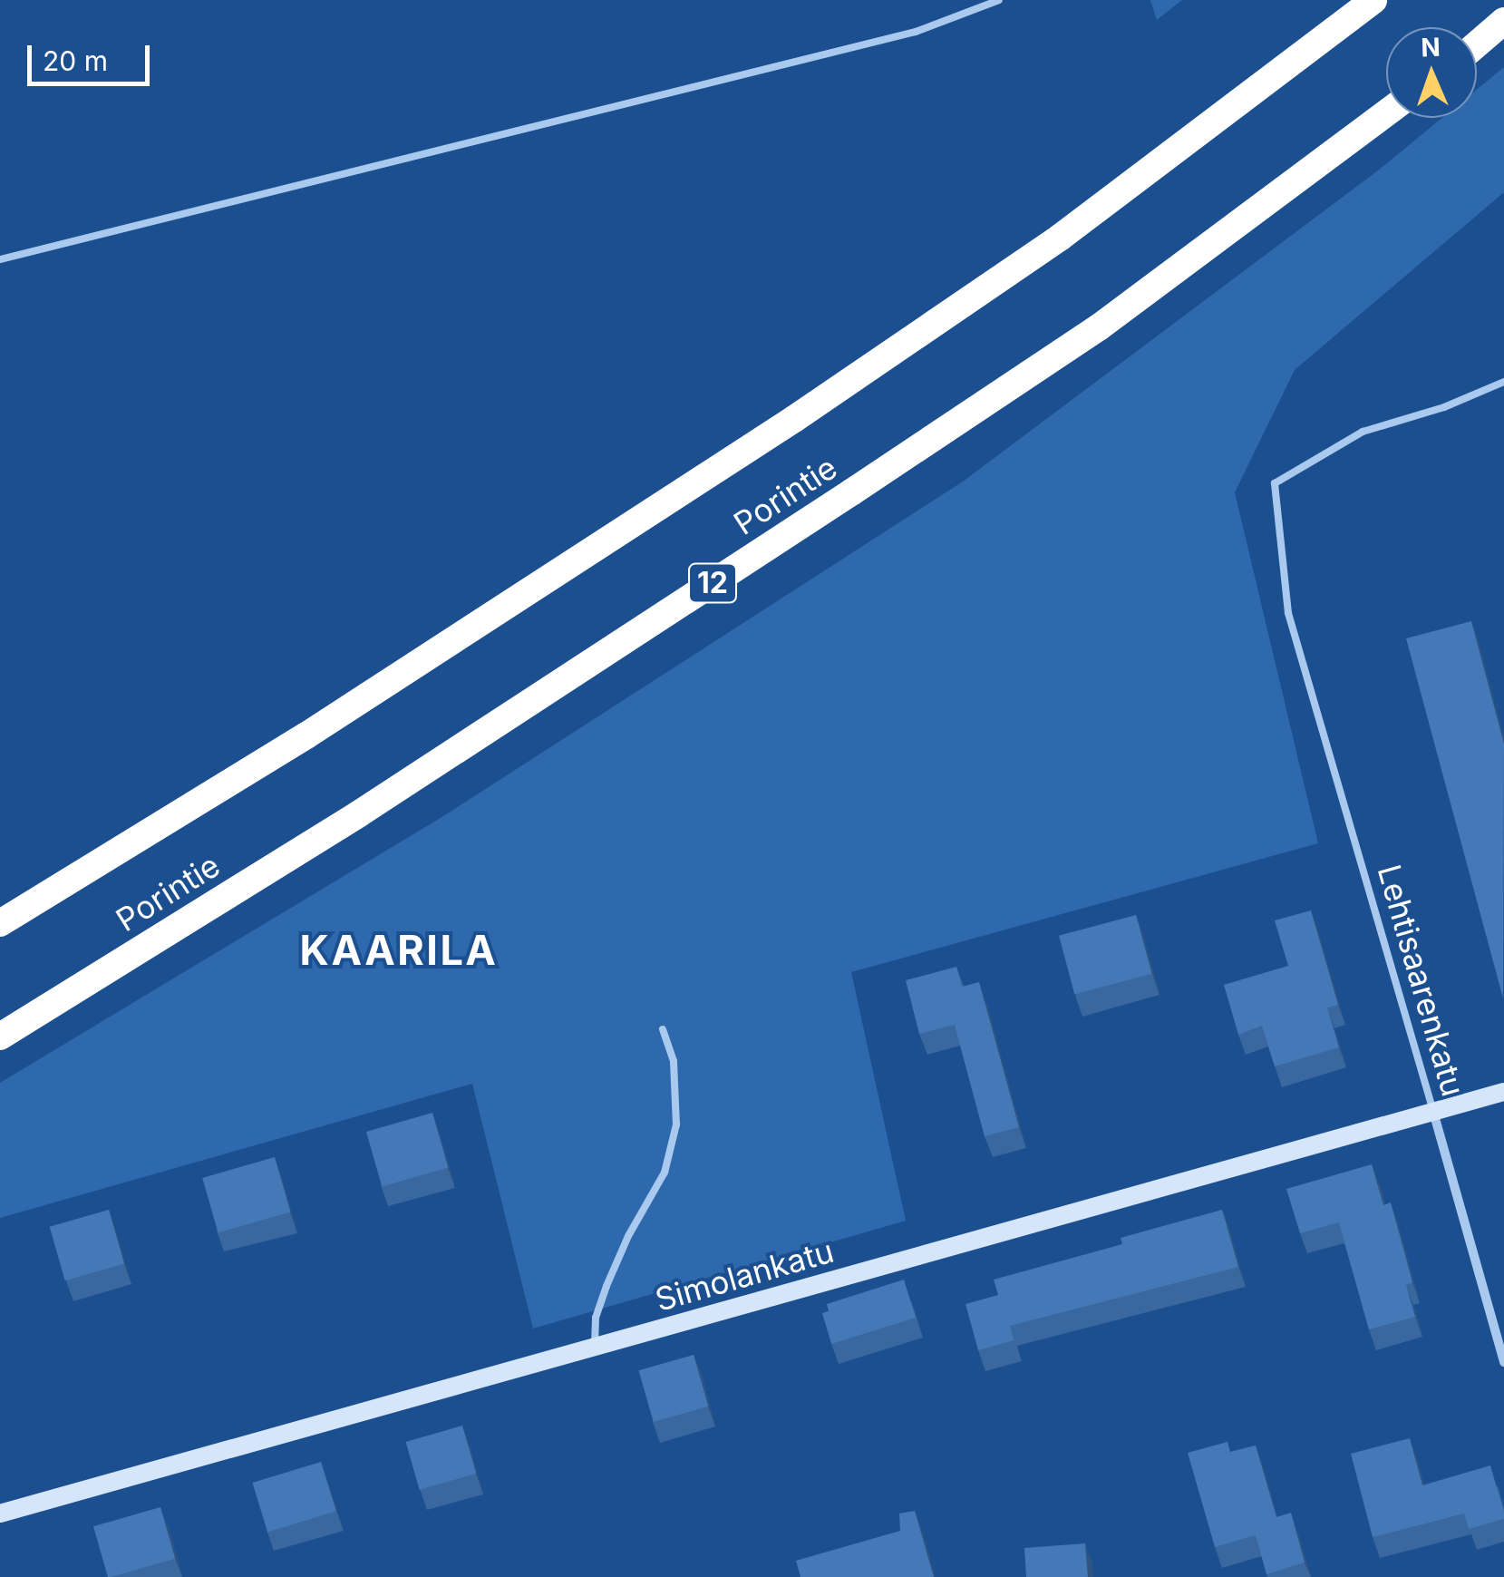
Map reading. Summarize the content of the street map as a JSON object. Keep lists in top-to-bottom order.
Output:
{
  "streets": {
    "highway": ["Porintie", "12"],
    "street": ["Lehtisaarenkatu", "Simolankatu"]
  },
  "crossings": [
    ["Lehtisaarenkatu", "Simolankatu"]
  ],
  "districts": ["KAARILA"],
  "scale_bar": "20 m",
  "north": "top"
}
